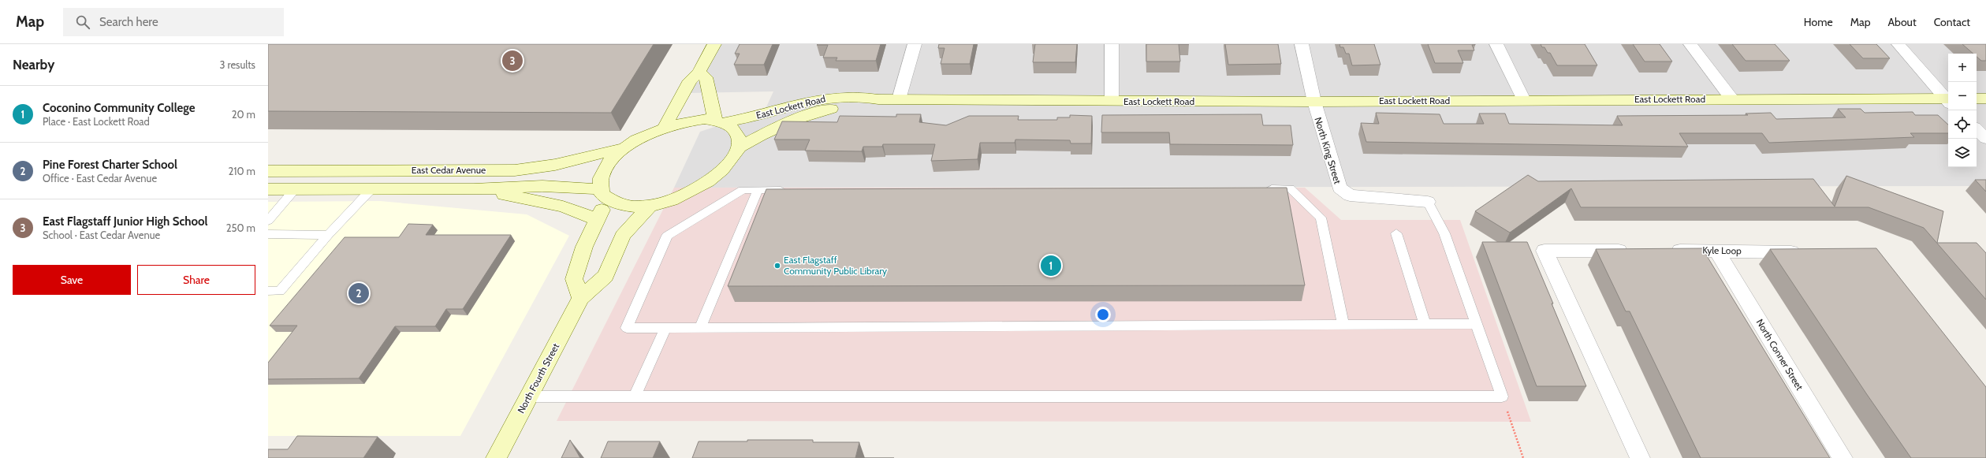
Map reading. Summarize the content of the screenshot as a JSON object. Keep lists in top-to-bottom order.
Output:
{
  "streets": {
    "street": [
      "East Lockett Road",
      "North King Street",
      "East Cedar Avenue",
      "Kyle Loop",
      "North Conner Street",
      "North Fourth Street"
    ]
  },
  "crossings": [
    ["East Lockett Road", "North King Street"],
    ["East Lockett Road", "East Cedar Avenue"],
    ["East Cedar Avenue", "North Fourth Street"],
    ["Kyle Loop", "North Conner Street"]
  ],
  "places": ["East Flagstaff Community Public Library"],
  "page": {
    "header": "Map",
    "search": "Search here",
    "nav": [
      "Home",
      "Map",
      "About",
      "Contact"
    ],
    "heading": ["Nearby", "3 results"],
    "pins": ["3", "1", "2"],
    "map_buttons": ["+", "−"],
    "list": [
      {
        "mark": "1",
        "name": "Coconino Community College",
        "note": "Place · East Lockett Road",
        "value": "20 m"
      },
      {
        "mark": "2",
        "name": "Pine Forest Charter School",
        "note": "Office · East Cedar Avenue",
        "value": "210 m"
      },
      {
        "mark": "3",
        "name": "East Flagstaff Junior High School",
        "note": "School · East Cedar Avenue",
        "value": "250 m"
      }
    ],
    "buttons": ["Save", "Share"]
  }
}
